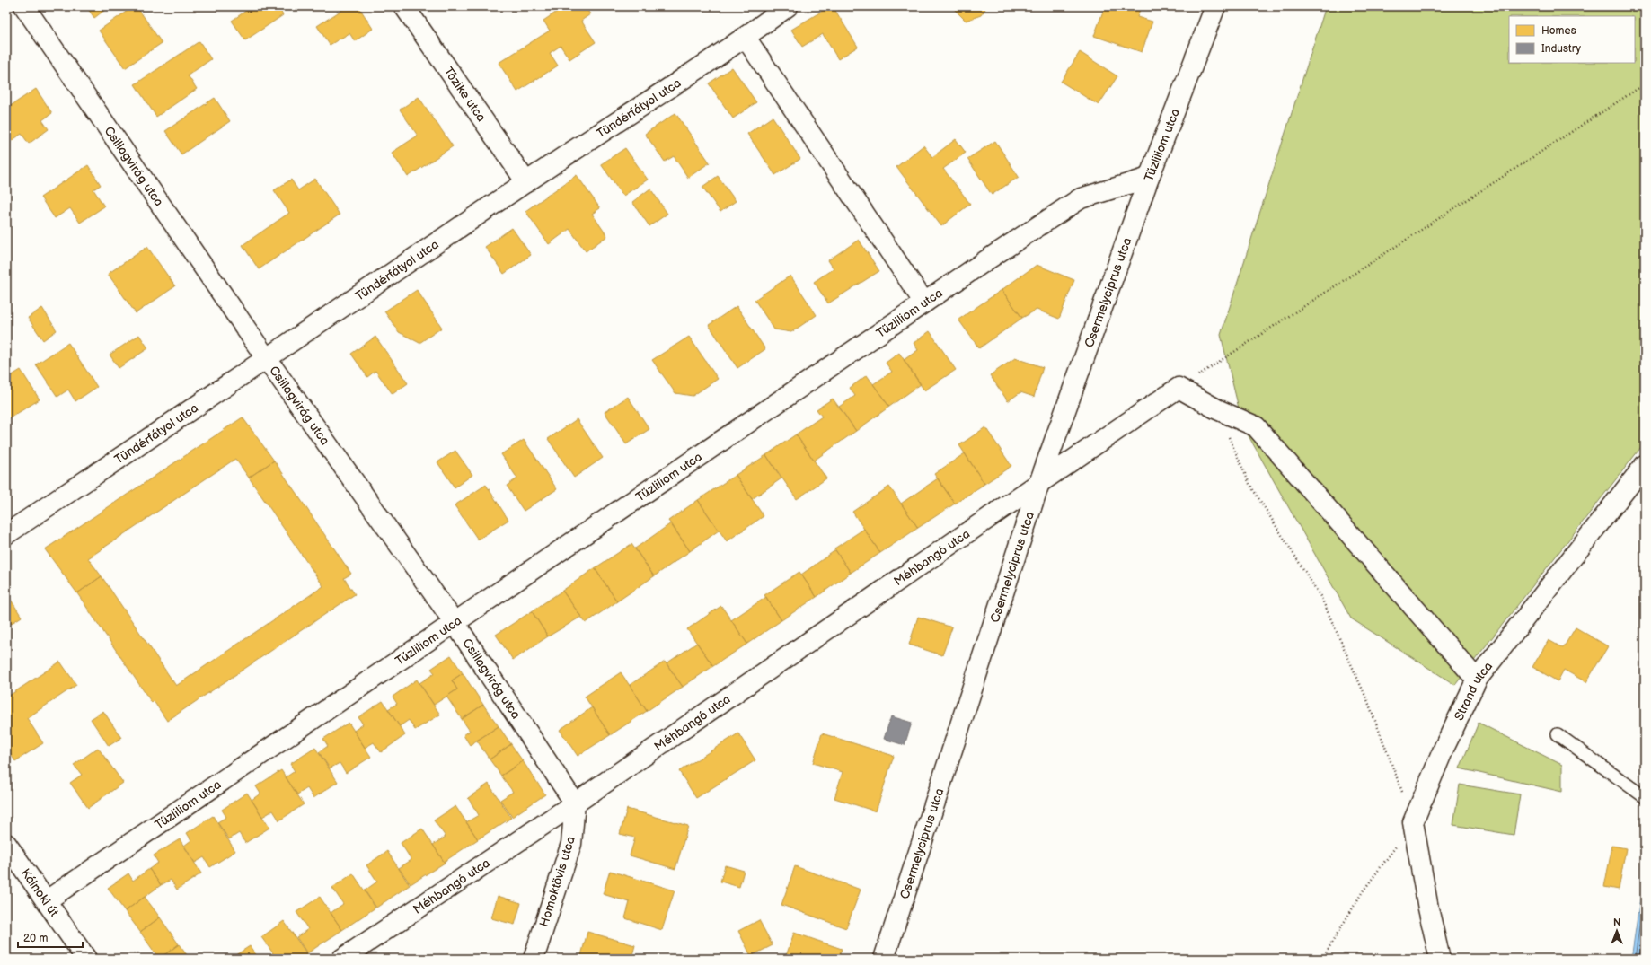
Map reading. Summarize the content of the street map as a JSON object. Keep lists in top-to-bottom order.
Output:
{
  "streets": {
    "street": [
      "Tőzike utca",
      "Tündérfátyol utca",
      "Tűzliliom utca",
      "Csillagvirág utca",
      "Csermelyciprus utca",
      "Méhbangó utca",
      "Strand utca",
      "Homoktövis utca",
      "Kálnoki út"
    ]
  },
  "crossings": [
    ["Tőzike utca", "Tündérfátyol utca"],
    ["Tündérfátyol utca", "Csillagvirág utca"],
    ["Tűzliliom utca", "Csillagvirág utca"],
    ["Tűzliliom utca", "Csermelyciprus utca"],
    ["Tűzliliom utca", "Kálnoki út"],
    ["Csillagvirág utca", "Méhbangó utca"],
    ["Csillagvirág utca", "Homoktövis utca"],
    ["Csermelyciprus utca", "Méhbangó utca"],
    ["Méhbangó utca", "Homoktövis utca"]
  ],
  "legend": ["Homes", "Industry"],
  "scale_bar": "20 m",
  "north": "top"
}
